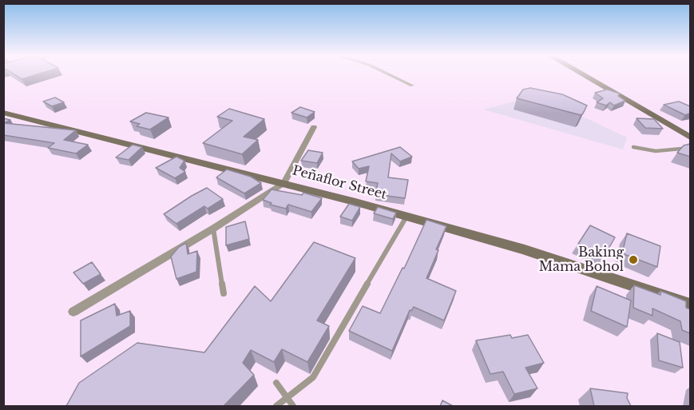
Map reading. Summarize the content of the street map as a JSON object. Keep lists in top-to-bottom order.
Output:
{
  "streets": {
    "main road": ["Peñaflor Street"]
  },
  "places": ["Baking Mama Bohol"]
}
